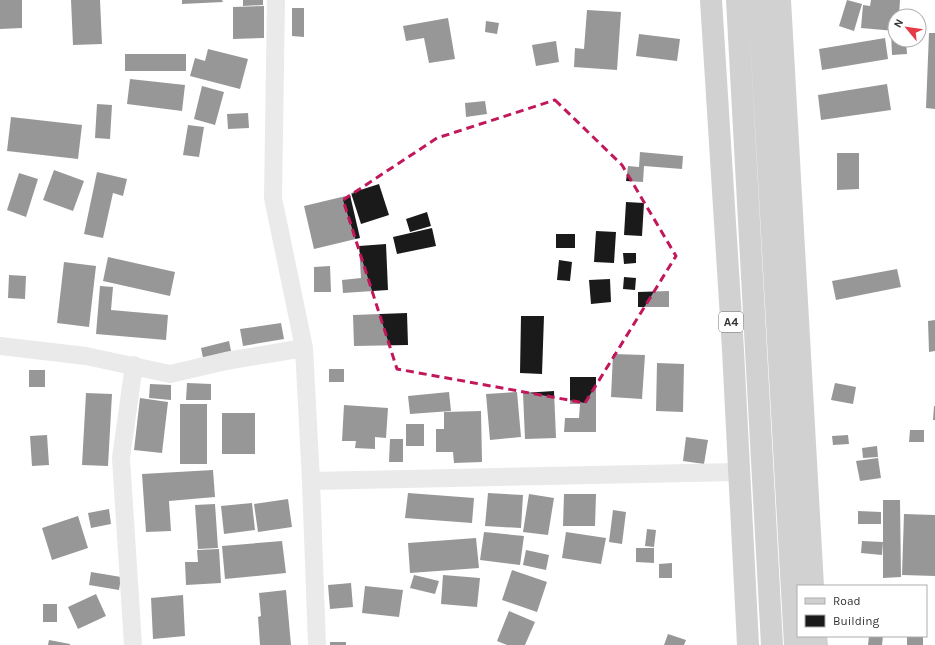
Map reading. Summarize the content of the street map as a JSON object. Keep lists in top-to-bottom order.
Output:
{
  "streets": {
    "highway": ["A4"]
  },
  "legend": ["Road", "Building"],
  "north": "top left"
}
